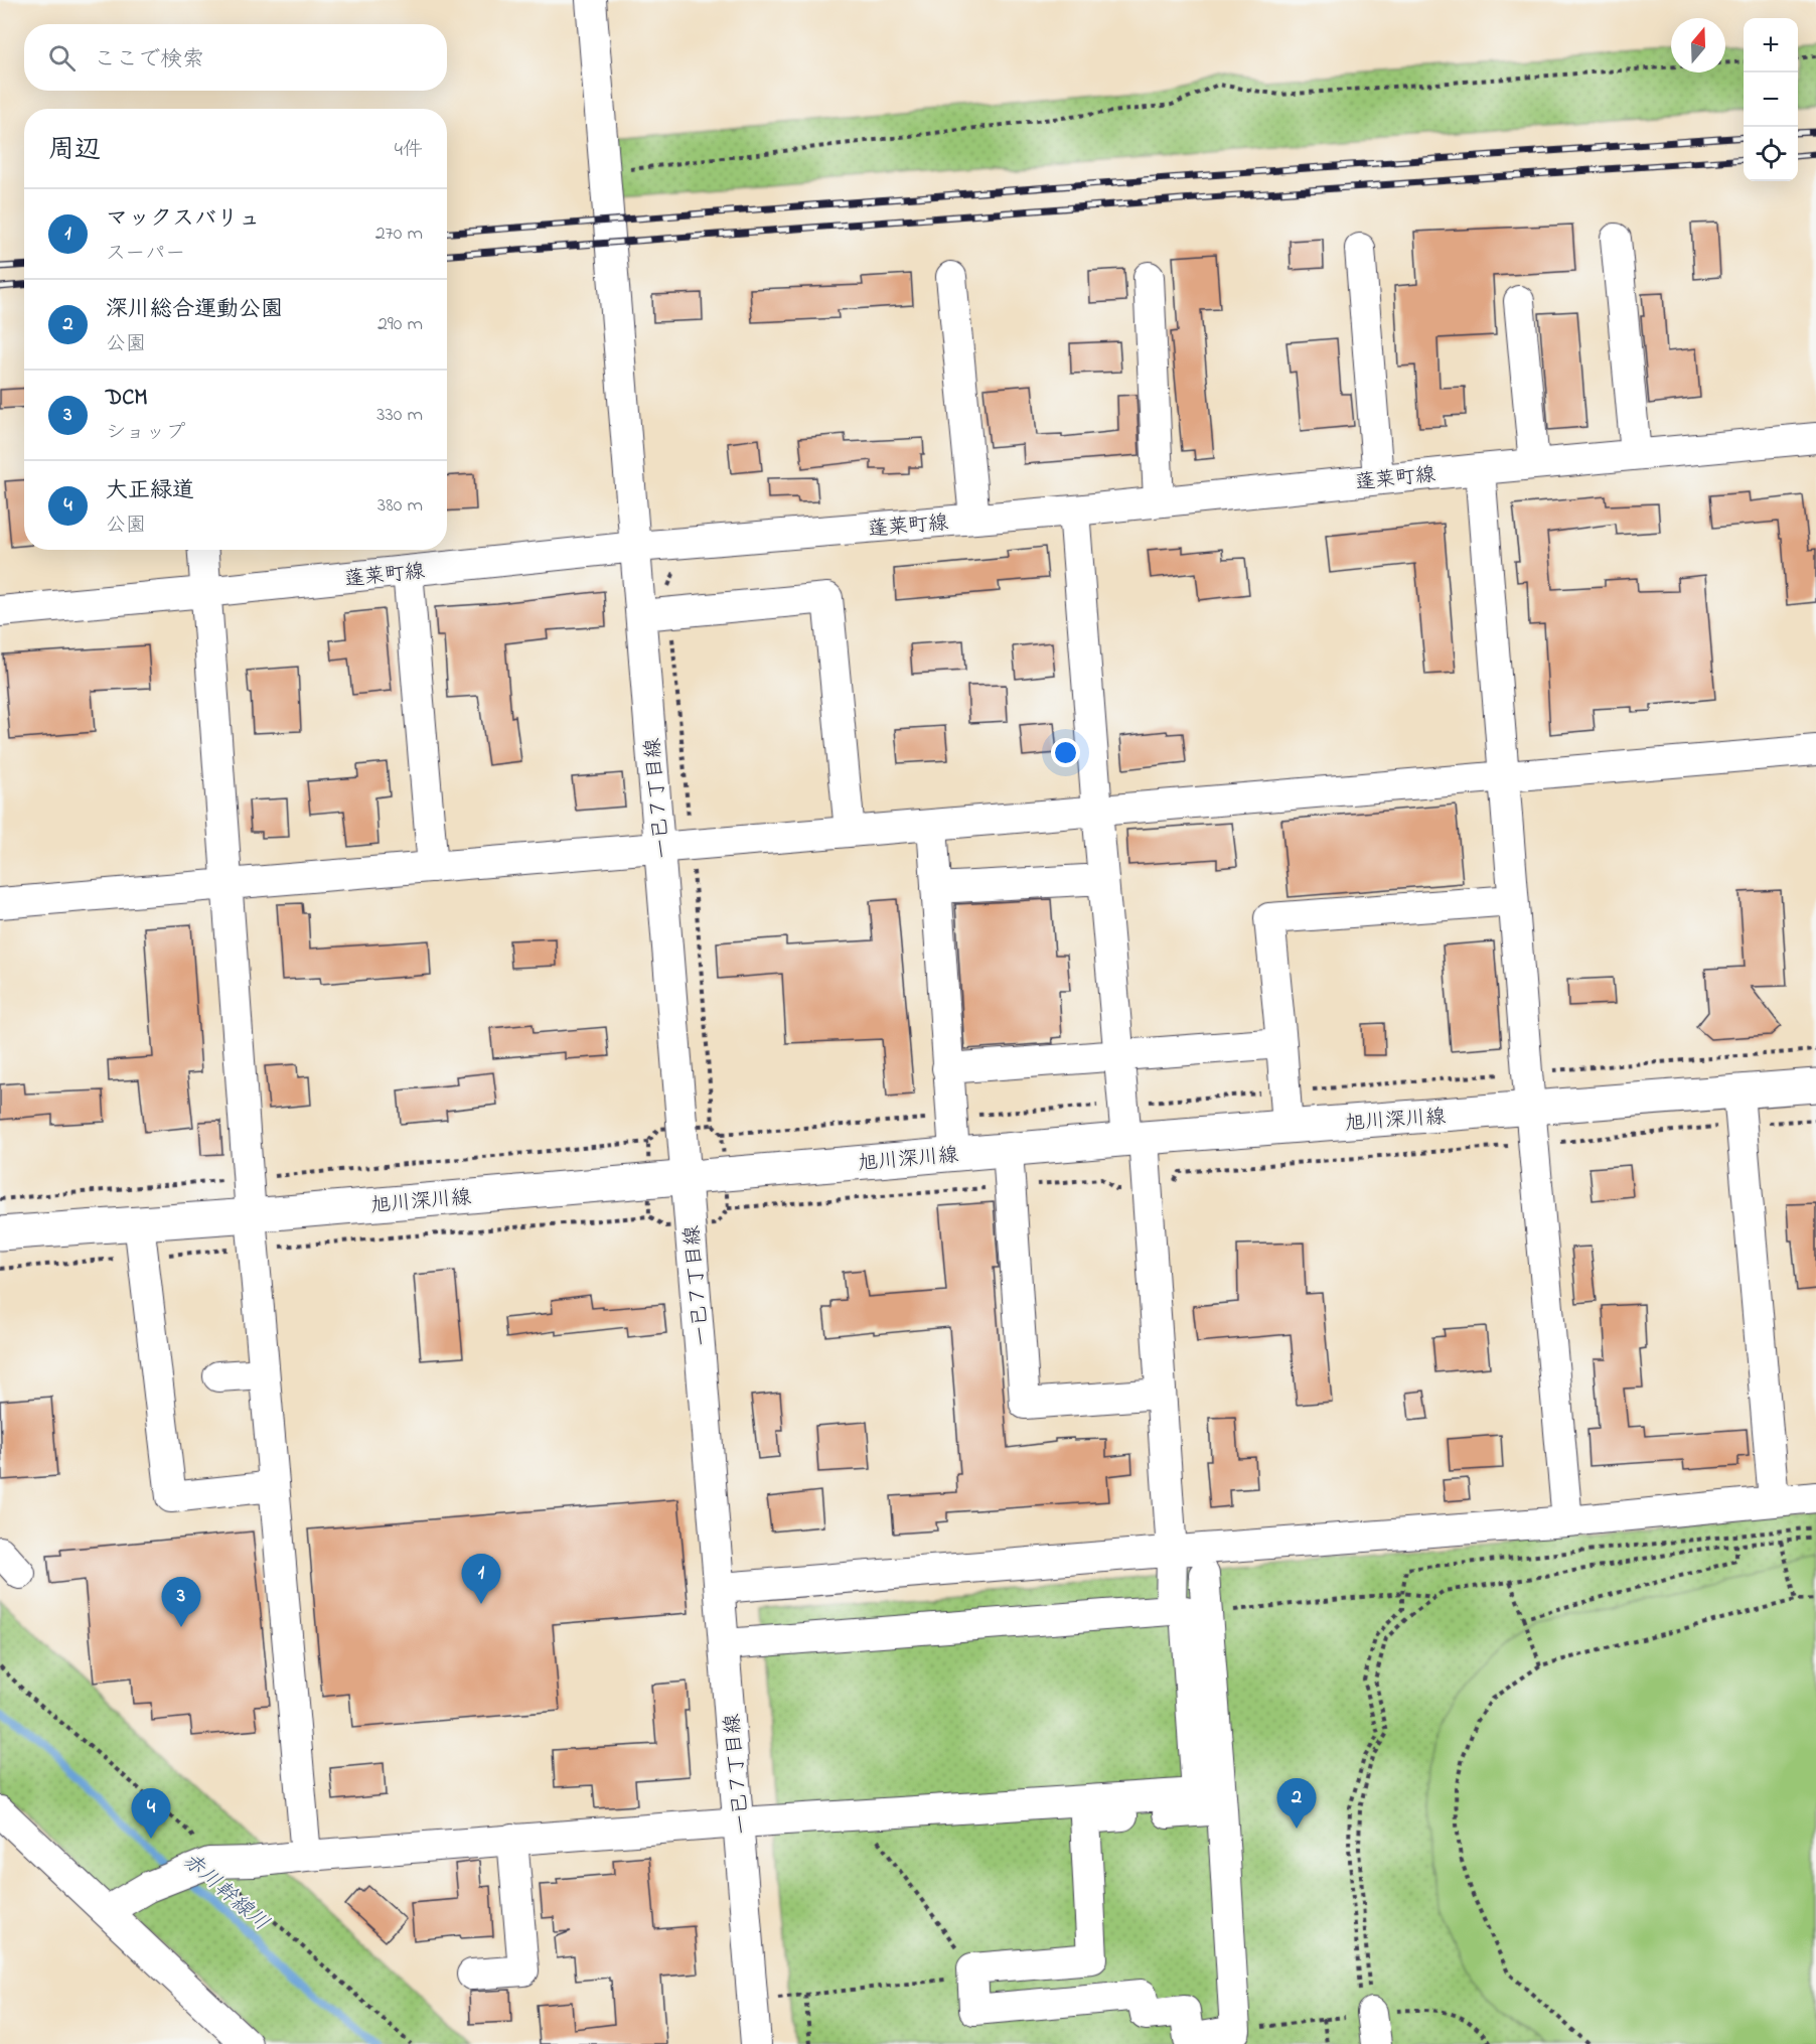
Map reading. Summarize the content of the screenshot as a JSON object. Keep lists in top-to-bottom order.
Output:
{
  "streets": {
    "main road": ["旭川深川線"],
    "street": ["蓬莱町線", "一已７丁目線"]
  },
  "crossings": [
    ["蓬莱町線", "一已７丁目線"],
    ["一已７丁目線", "旭川深川線"]
  ],
  "water": ["赤川幹線川"],
  "north": "top",
  "page": {
    "map_buttons": ["+", "−"],
    "search": "ここで検索",
    "heading": ["周辺", "4件"],
    "list": [
      {
        "mark": "1",
        "name": "マックスバリュ",
        "note": "スーパー",
        "value": "270 m"
      },
      {
        "mark": "2",
        "name": "深川総合運動公園",
        "note": "公園",
        "value": "290 m"
      },
      {
        "mark": "3",
        "name": "DCM",
        "note": "ショップ",
        "value": "330 m"
      },
      {
        "mark": "4",
        "name": "大正緑道",
        "note": "公園",
        "value": "380 m"
      }
    ],
    "pins": [
      "1",
      "3",
      "2",
      "4"
    ]
  }
}
